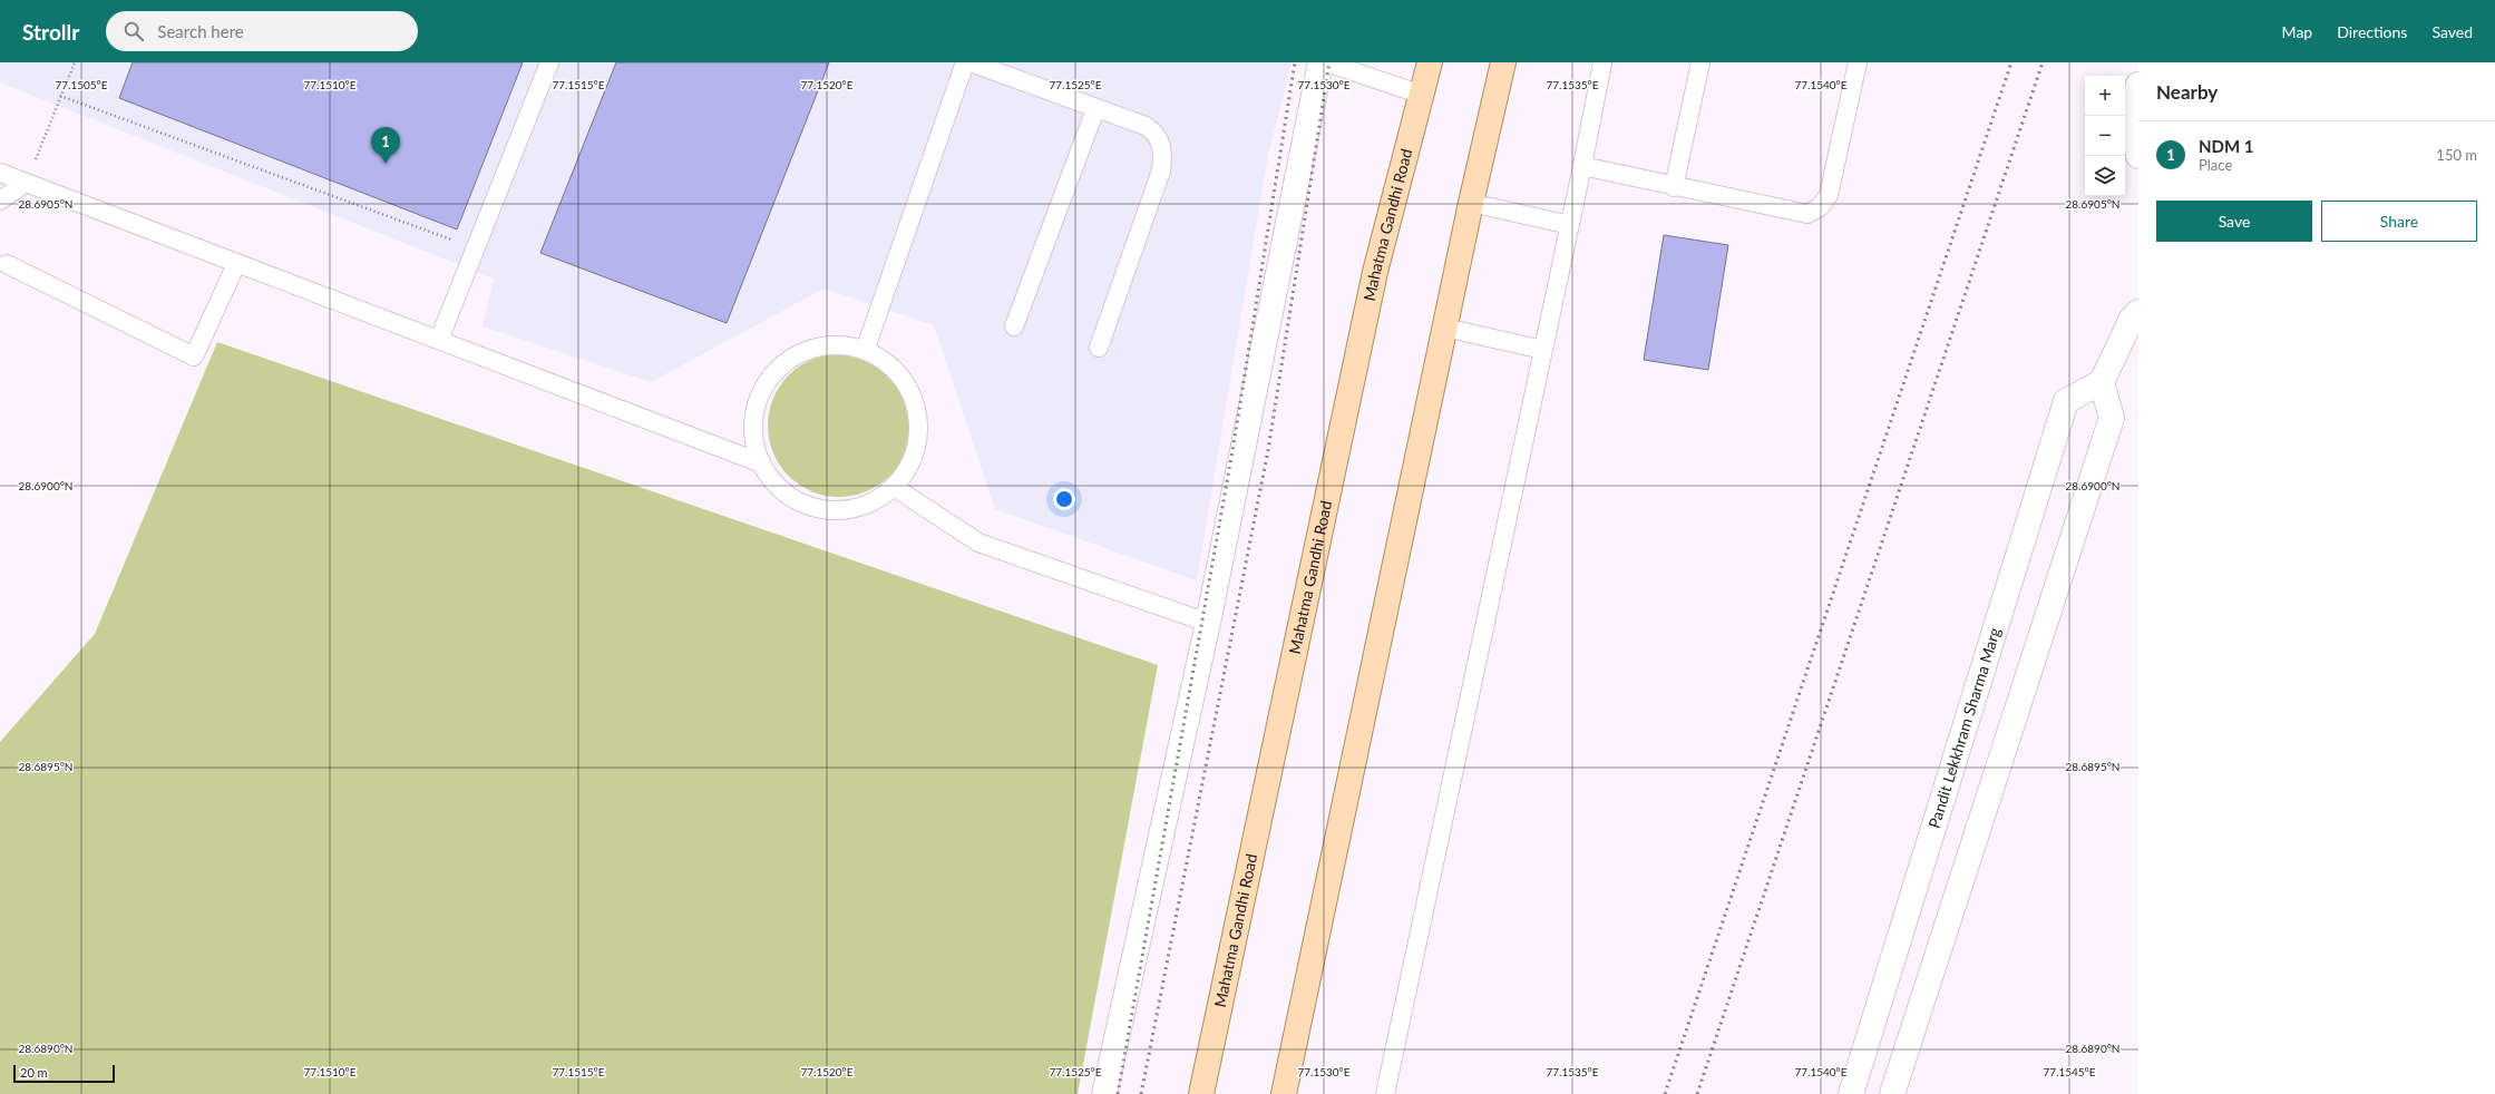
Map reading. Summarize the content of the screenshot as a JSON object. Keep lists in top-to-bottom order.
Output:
{
  "streets": {
    "main road": ["Mahatma Gandhi Road", "Pandit Lekkhram Sharma Marg"]
  },
  "scale_bar": "20 m",
  "page": {
    "header": "Strollr",
    "search": "Search here",
    "nav": ["Map", "Directions", "Saved"],
    "heading": "Nearby",
    "map_buttons": ["+", "−"],
    "list": [
      {
        "mark": "1",
        "name": "NDM 1",
        "note": "Place",
        "value": "150 m"
      }
    ],
    "pins": "1",
    "buttons": ["Save", "Share"],
    "scale": "20 m"
  },
  "coordinates": [
    "77.1505°E",
    "77.1510°E",
    "77.1515°E",
    "77.1520°E",
    "77.1525°E",
    "77.1530°E",
    "77.1535°E",
    "77.1540°E",
    "28.6905°N",
    "28.6900°N",
    "28.6895°N",
    "28.6890°N",
    "77.1545°E"
  ]
}
